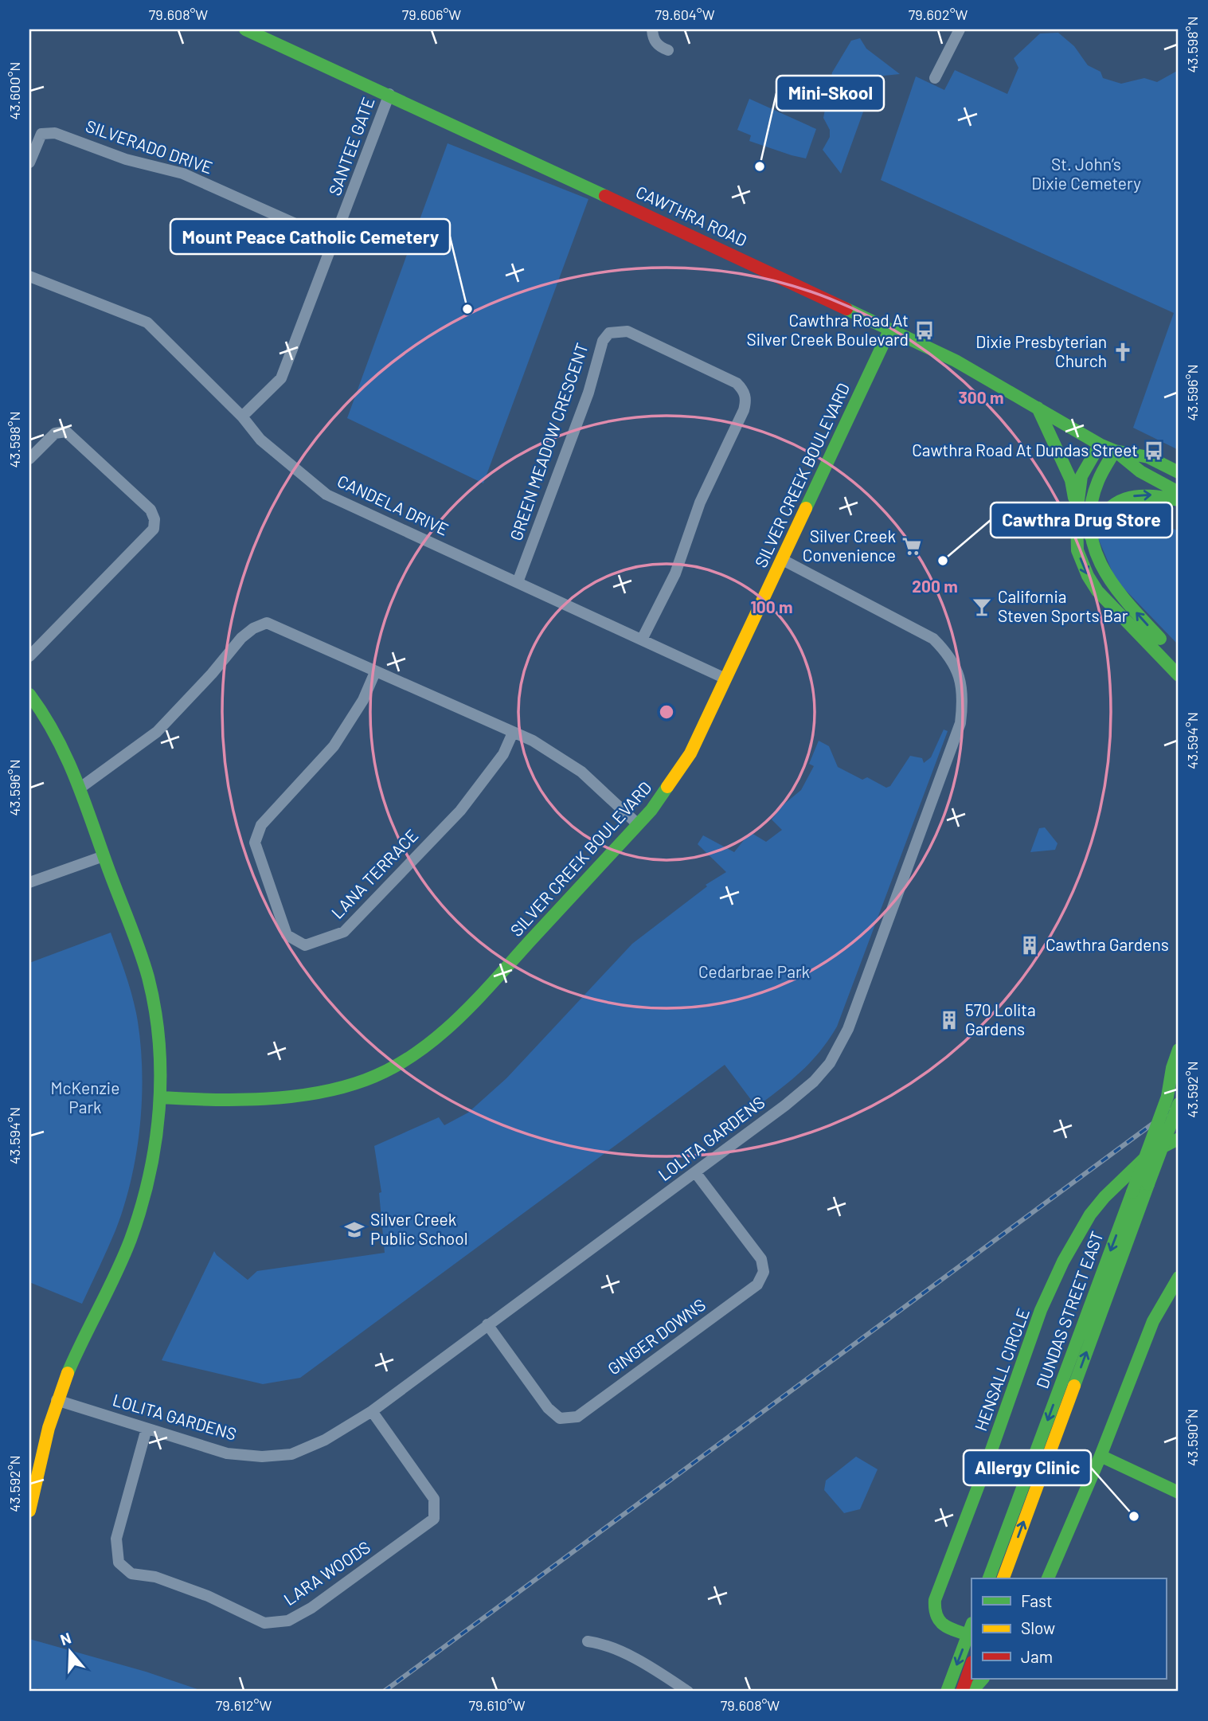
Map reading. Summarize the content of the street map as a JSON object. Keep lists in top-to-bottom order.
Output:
{
  "streets": {
    "main road": [
      "CAWTHRA ROAD",
      "SILVER CREEK BOULEVARD",
      "DUNDAS STREET EAST",
      "HENSALL CIRCLE"
    ],
    "street": [
      "SANTEE GATE",
      "SILVERADO DRIVE",
      "GREEN MEADOW CRESCENT",
      "CANDELA DRIVE",
      "LANA TERRACE",
      "LOLITA GARDENS",
      "GINGER DOWNS",
      "LARA WOODS"
    ]
  },
  "crossings": [
    ["SANTEE GATE", "SILVERADO DRIVE"],
    ["SANTEE GATE", "CAWTHRA ROAD"],
    ["SANTEE GATE", "CANDELA DRIVE"],
    ["CAWTHRA ROAD", "SILVER CREEK BOULEVARD"],
    ["GREEN MEADOW CRESCENT", "CANDELA DRIVE"],
    ["SILVER CREEK BOULEVARD", "CANDELA DRIVE"],
    ["SILVER CREEK BOULEVARD", "LOLITA GARDENS"],
    ["LOLITA GARDENS", "GINGER DOWNS"],
    ["LOLITA GARDENS", "LARA WOODS"]
  ],
  "parks": ["St. John’s Dixie Cemetery", "Cedarbrae Park", "McKenzie Park"],
  "places": {
    "other": [
      "Mini-Skool",
      "Mount Peace Catholic Cemetery",
      "Cawthra Drug Store",
      "Allergy Clinic"
    ],
    "bus stop": ["Cawthra Road At Silver Creek Boulevard", "Cawthra Road At Dundas Street"],
    "church": ["Dixie Presbyterian Church"],
    "supermarket": ["Silver Creek Convenience"],
    "bar": ["California Steven Sports Bar"],
    "building": ["Cawthra Gardens", "570 Lolita Gardens"],
    "school or university": ["Silver Creek Public School"]
  },
  "legend": ["Fast", "Slow", "Jam"],
  "north": "top",
  "coordinates": [
    "79.608°W",
    "79.606°W",
    "79.604°W",
    "79.602°W",
    "43.598°N",
    "43.600°N",
    "43.596°N",
    "43.594°N",
    "43.592°N",
    "43.590°N",
    "79.612°W",
    "79.610°W"
  ],
  "rings": ["300 m", "200 m", "100 m"]
}
